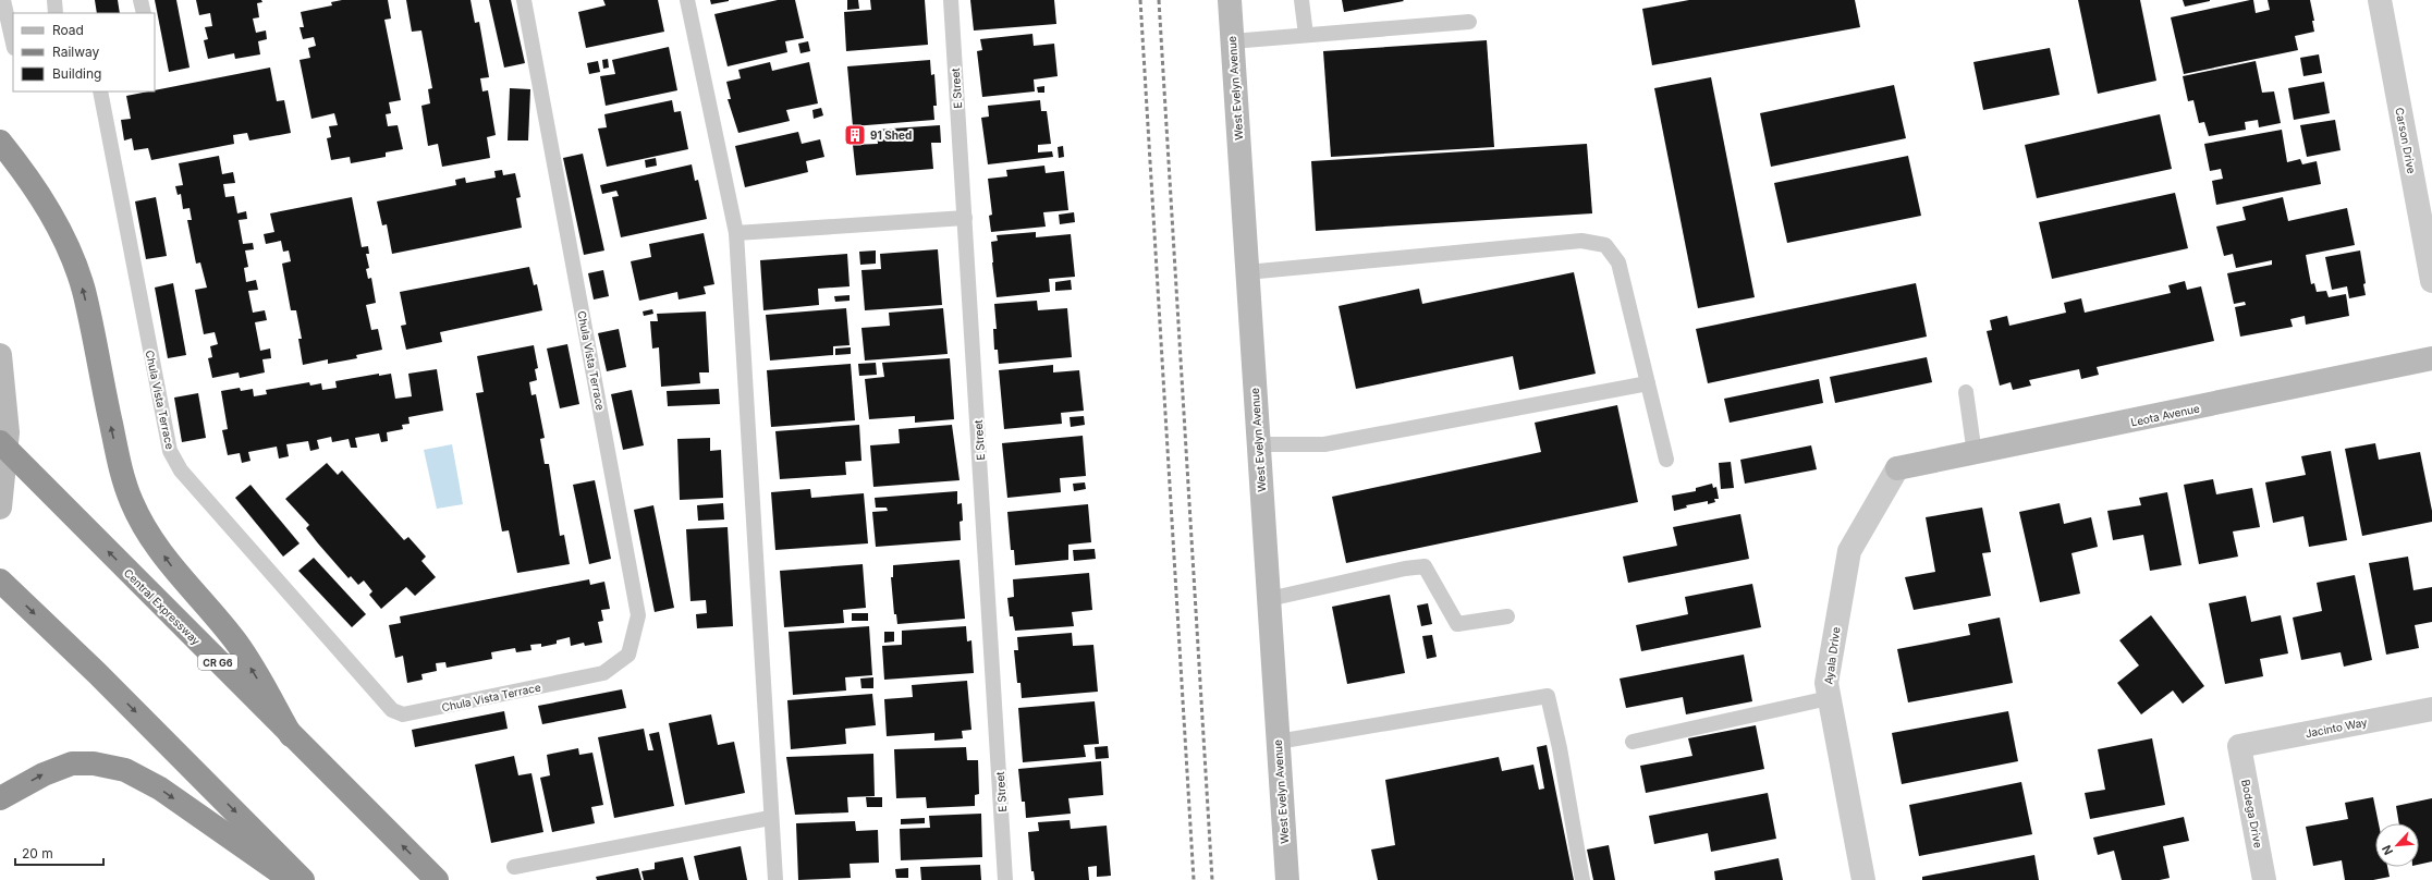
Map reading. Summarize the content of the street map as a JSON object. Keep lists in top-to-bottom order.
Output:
{
  "streets": {
    "highway": ["Central Expressway", "CR G6"],
    "main road": ["West Evelyn Avenue", "Leota Avenue"],
    "street": [
      "Carson Drive",
      "Ayala Drive",
      "Jacinto Way",
      "Bodega Drive"
    ],
    "lane": ["E Street", "Chula Vista Terrace"]
  },
  "crossings": [
    ["Leota Avenue", "Ayala Drive"],
    ["Jacinto Way", "Bodega Drive"]
  ],
  "places": {
    "building": ["91 Shed"]
  },
  "legend": ["Road", "Railway", "Building"],
  "scale_bar": "20 m",
  "north": "bottom left"
}
